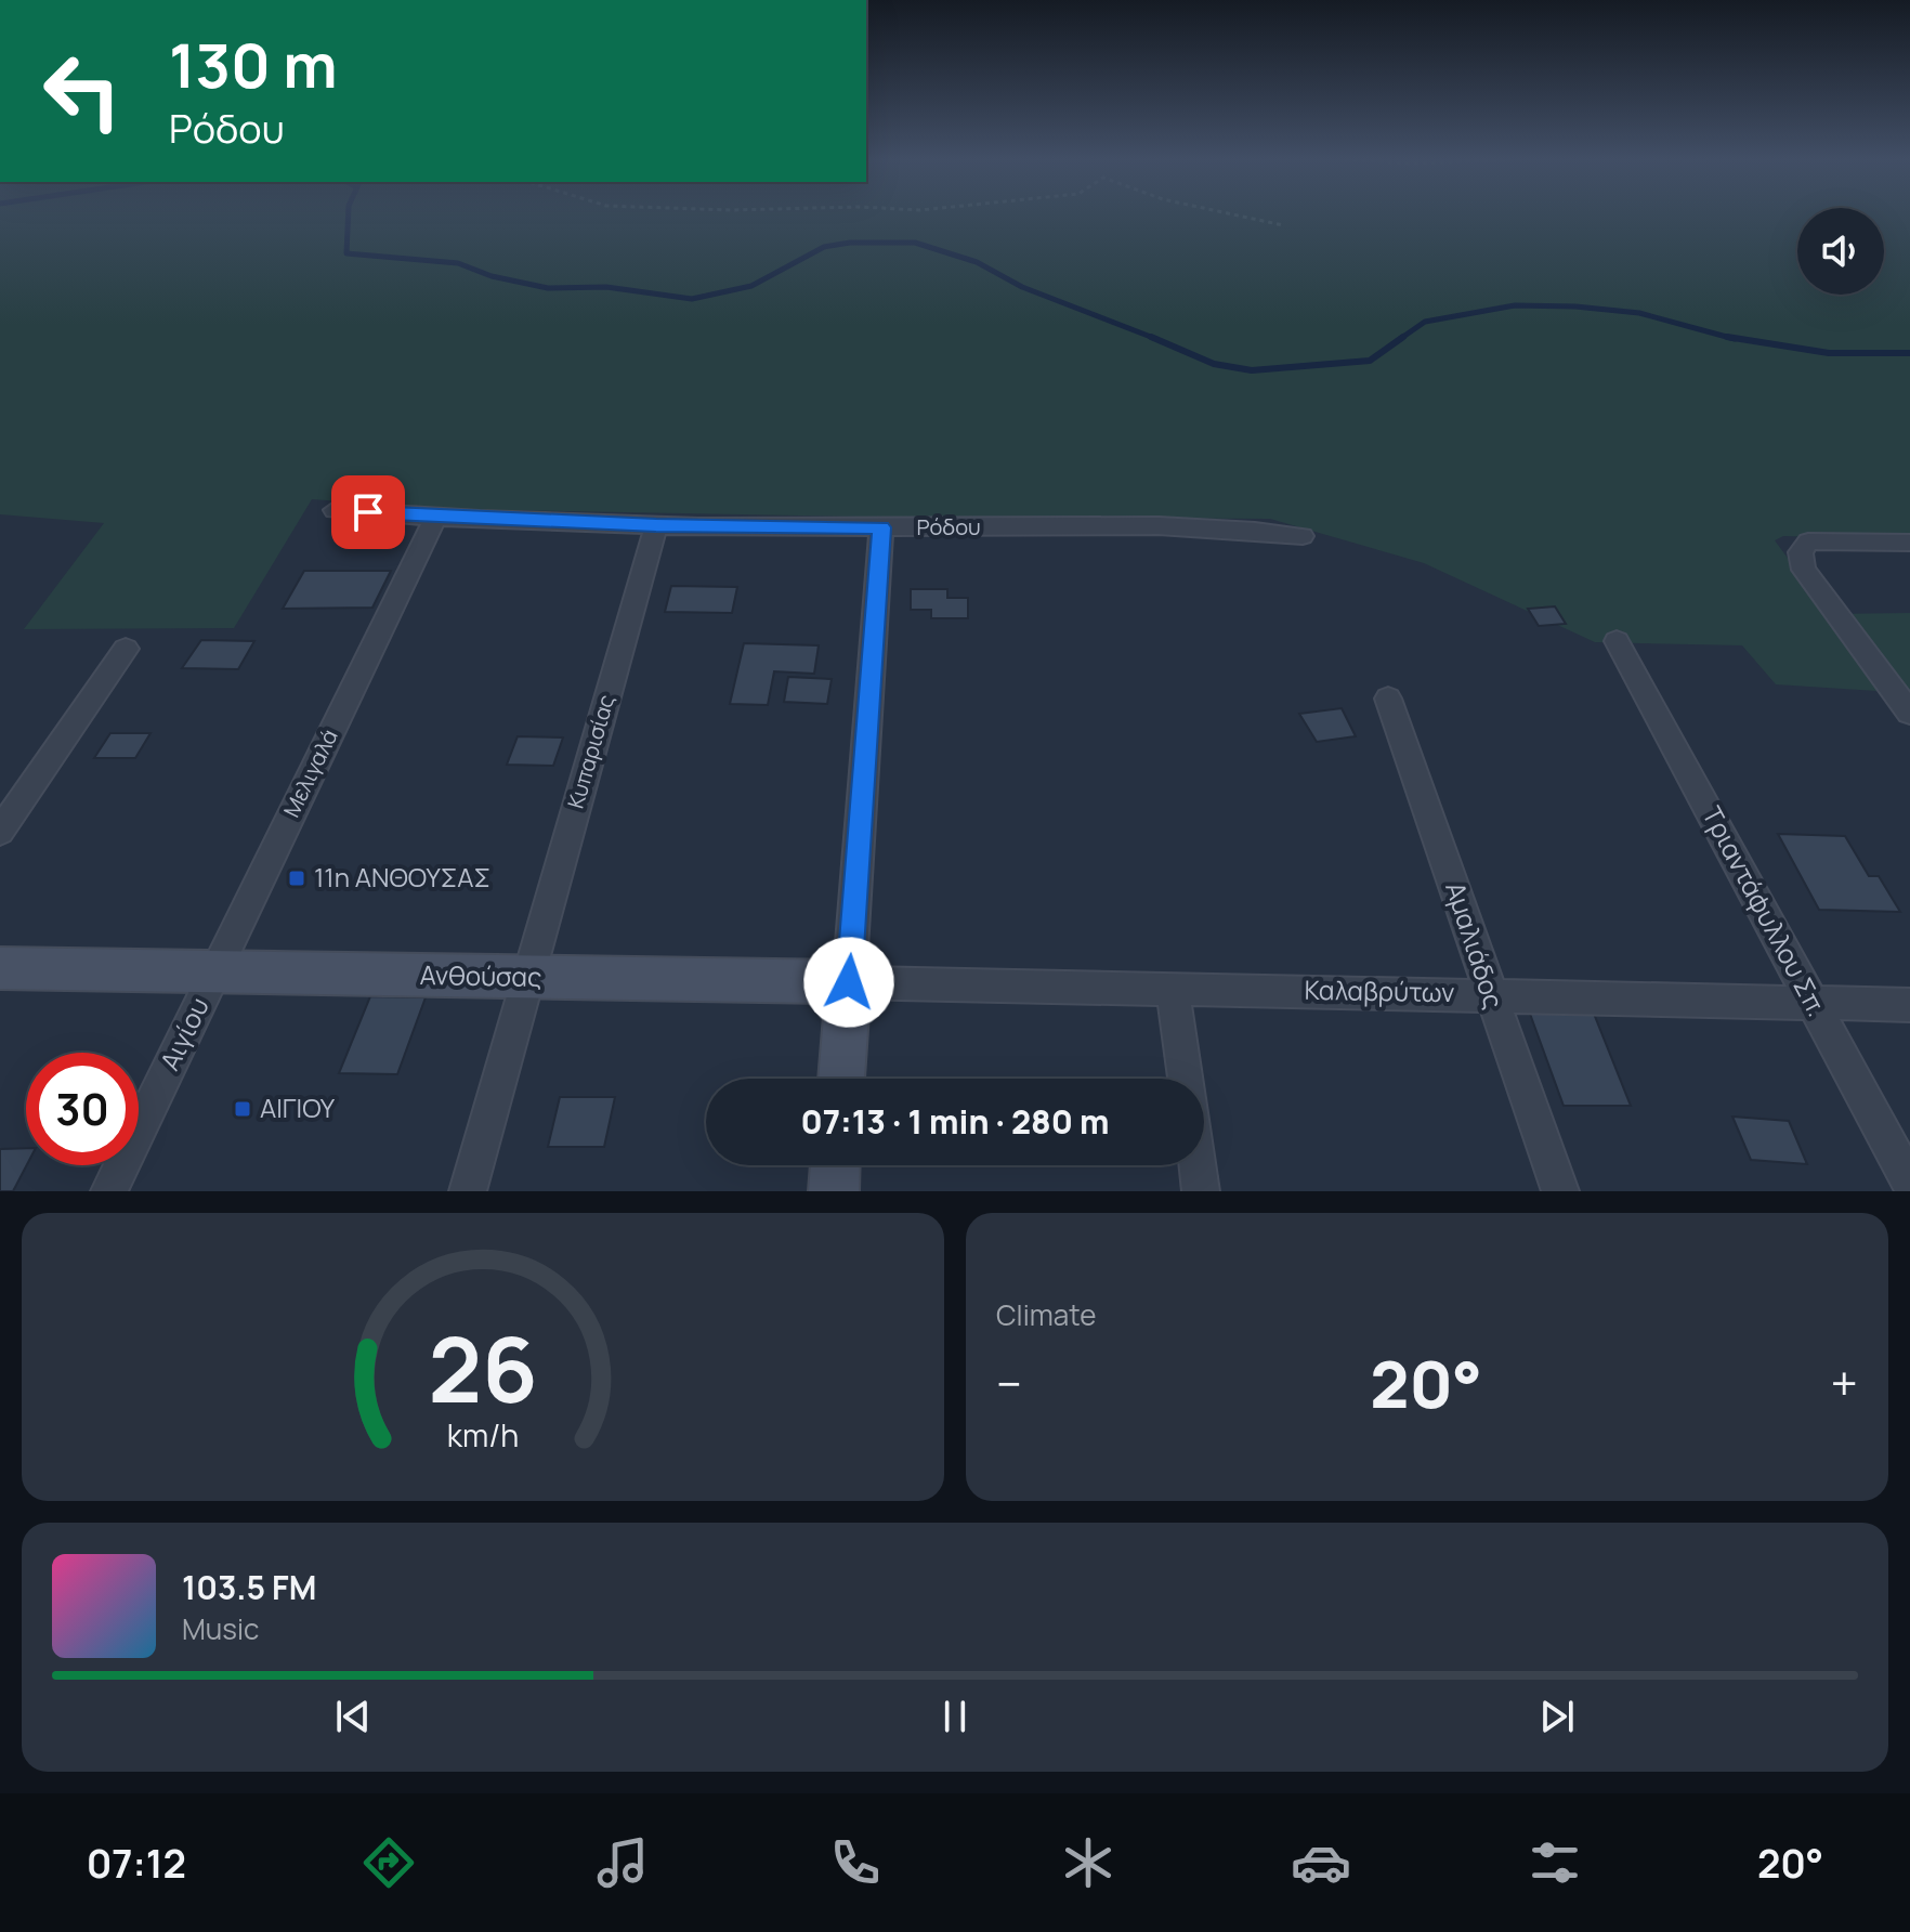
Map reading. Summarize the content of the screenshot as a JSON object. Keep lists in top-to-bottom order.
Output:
{
  "streets": {
    "street": [
      "Ρόδου",
      "Κυπαρισίας",
      "Μελιγαλά",
      "Τριαντάφυλλου Σπ.",
      "Αμαλιάδος",
      "Ανθούσας",
      "Καλαβρύτων",
      "Αιγίου"
    ]
  },
  "crossings": [
    ["Ρόδου", "Κυπαρισίας"],
    ["Ρόδου", "Μελιγαλά"],
    ["Κυπαρισίας", "Ανθούσας"],
    ["Μελιγαλά", "Ανθούσας"],
    ["Μελιγαλά", "Αιγίου"],
    ["Τριαντάφυλλου Σπ.", "Καλαβρύτων"],
    ["Αμαλιάδος", "Καλαβρύτων"],
    ["Ανθούσας", "Καλαβρύτων"],
    ["Ανθούσας", "Αιγίου"]
  ],
  "places": {
    "transit": ["11η ΑΝΘΟΥΣΑΣ", "ΑΙΓΙΟΥ"]
  },
  "page": {
    "turn": ["130 m", "Ρόδου"],
    "limit": "30",
    "trip": "07:13 · 1 min · 280 m",
    "tile": "Climate",
    "heat": ["−", "20°", "+"],
    "song": ["103.5 FM", "Music"],
    "tabs": ["07:12", "20°"],
    "gauge": ["26", "km/h"]
  }
}
